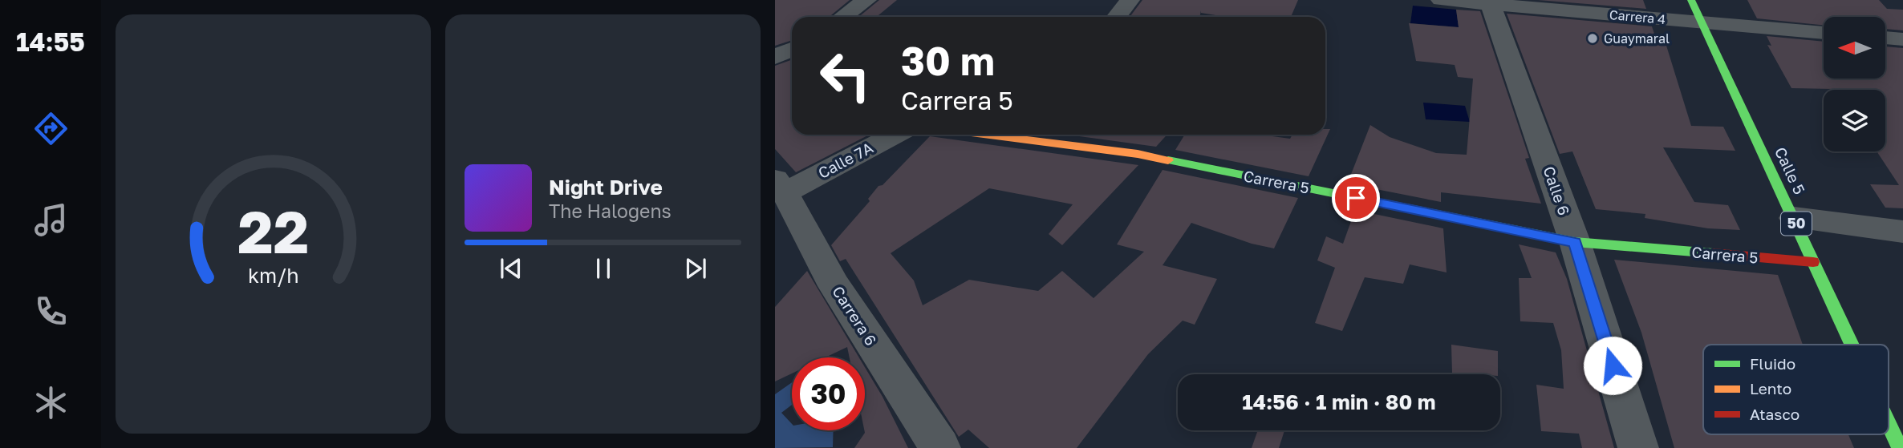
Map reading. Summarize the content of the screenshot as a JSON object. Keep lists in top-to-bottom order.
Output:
{
  "streets": {
    "main road": ["Calle 5", "Carrera 5", "50"],
    "street": [
      "Carrera 4",
      "Calle 7A",
      "Calle 6",
      "Carrera 6"
    ]
  },
  "crossings": [
    ["Carrera 4", "Calle 5"],
    ["Carrera 4", "Calle 6"],
    ["Calle 7A", "Carrera 6"],
    ["Calle 5", "Carrera 5"],
    ["Carrera 5", "Calle 6"]
  ],
  "places": ["Guaymaral"],
  "legend": ["Fluido", "Lento", "Atasco"],
  "north": "left",
  "page": {
    "tabs": "14:55",
    "turn": ["30 m", "Carrera 5"],
    "song": ["Night Drive", "The Halogens"],
    "limit": "30",
    "trip": "14:56 · 1 min · 80 m",
    "gauge": ["22", "km/h"]
  }
}
